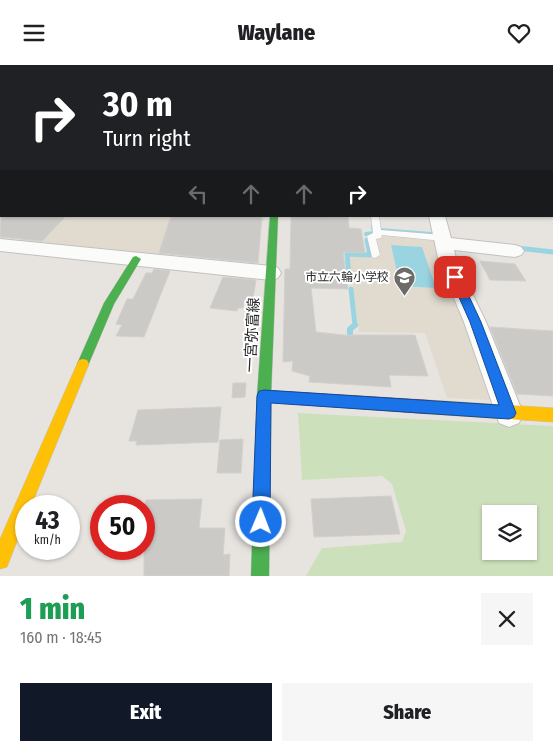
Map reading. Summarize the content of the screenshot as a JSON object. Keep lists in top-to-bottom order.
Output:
{
  "streets": {
    "street": ["一宮弥富線"]
  },
  "places": {
    "school or university": ["市立六輪小学校"]
  },
  "page": {
    "header": "Waylane",
    "turn": ["30 m", "Turn right"],
    "speed": "43 km/h",
    "limit": "50",
    "heading": ["1 min", "160 m · 18:45"],
    "buttons": ["Exit", "Share"]
  }
}
